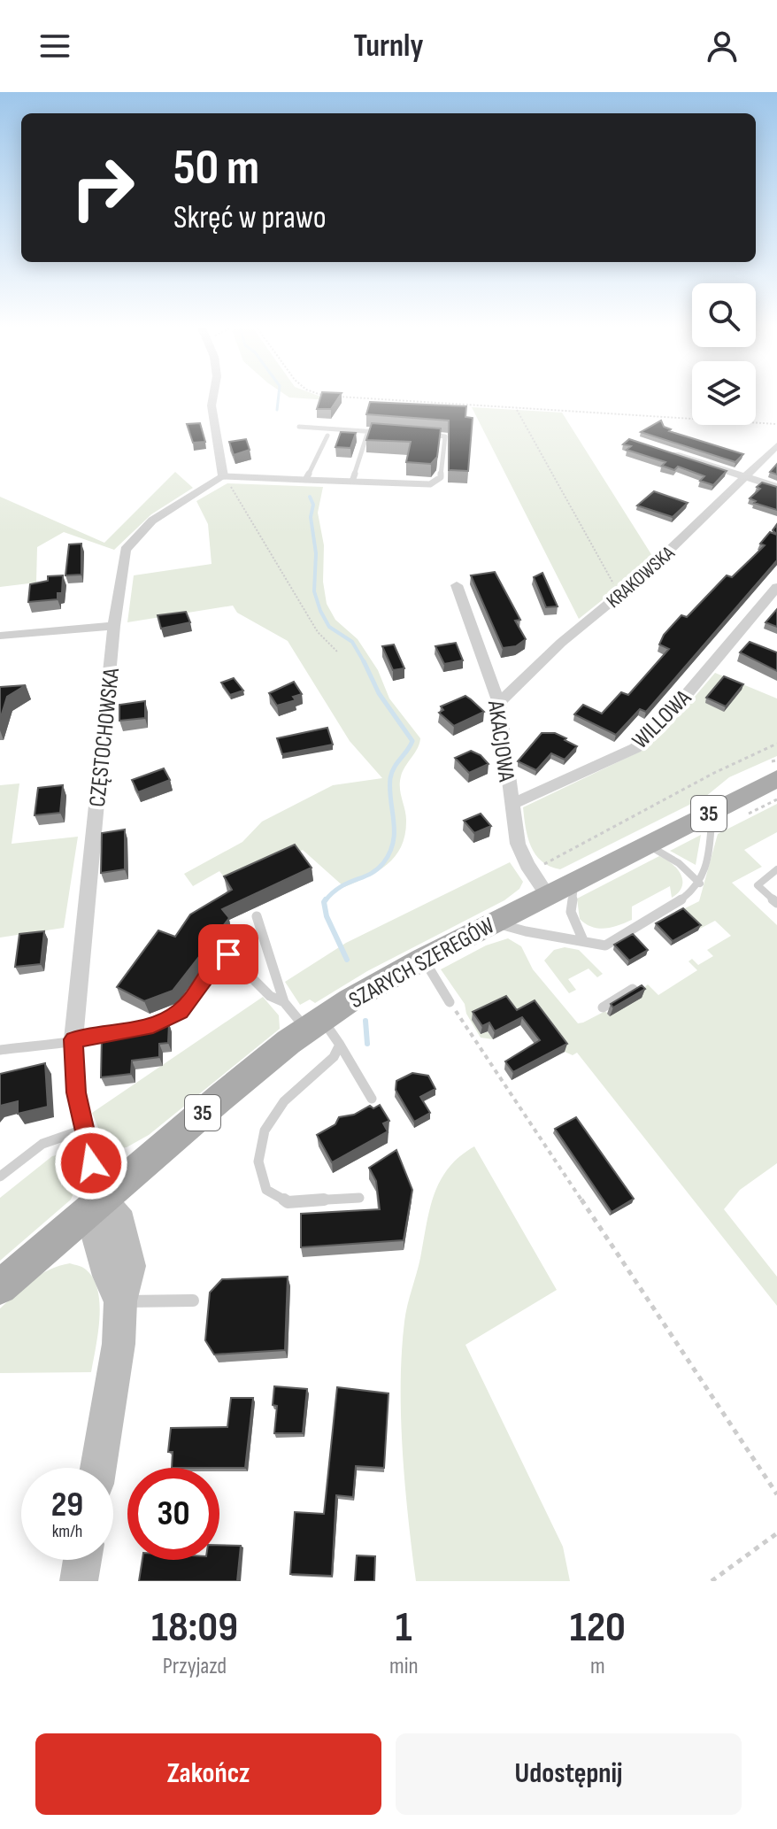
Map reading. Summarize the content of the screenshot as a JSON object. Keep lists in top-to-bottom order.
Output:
{
  "streets": {
    "main road": ["35", "SZARYCH SZEREGÓW"],
    "street": [
      "KRAKOWSKA",
      "WILLOWA",
      "CZĘSTOCHOWSKA",
      "AKACJOWA"
    ]
  },
  "crossings": [
    ["KRAKOWSKA", "AKACJOWA"],
    ["WILLOWA", "AKACJOWA"],
    ["CZĘSTOCHOWSKA", "35"],
    ["CZĘSTOCHOWSKA", "SZARYCH SZEREGÓW"],
    ["AKACJOWA", "SZARYCH SZEREGÓW"],
    ["35", "SZARYCH SZEREGÓW"]
  ],
  "page": {
    "header": "Turnly",
    "turn": ["50 m", "Skręć w prawo"],
    "speed": "29 km/h",
    "limit": "30",
    "eta": [
      "18:09",
      "Przyjazd",
      "1",
      "min",
      "120",
      "m"
    ],
    "buttons": ["Zakończ", "Udostępnij"]
  }
}
